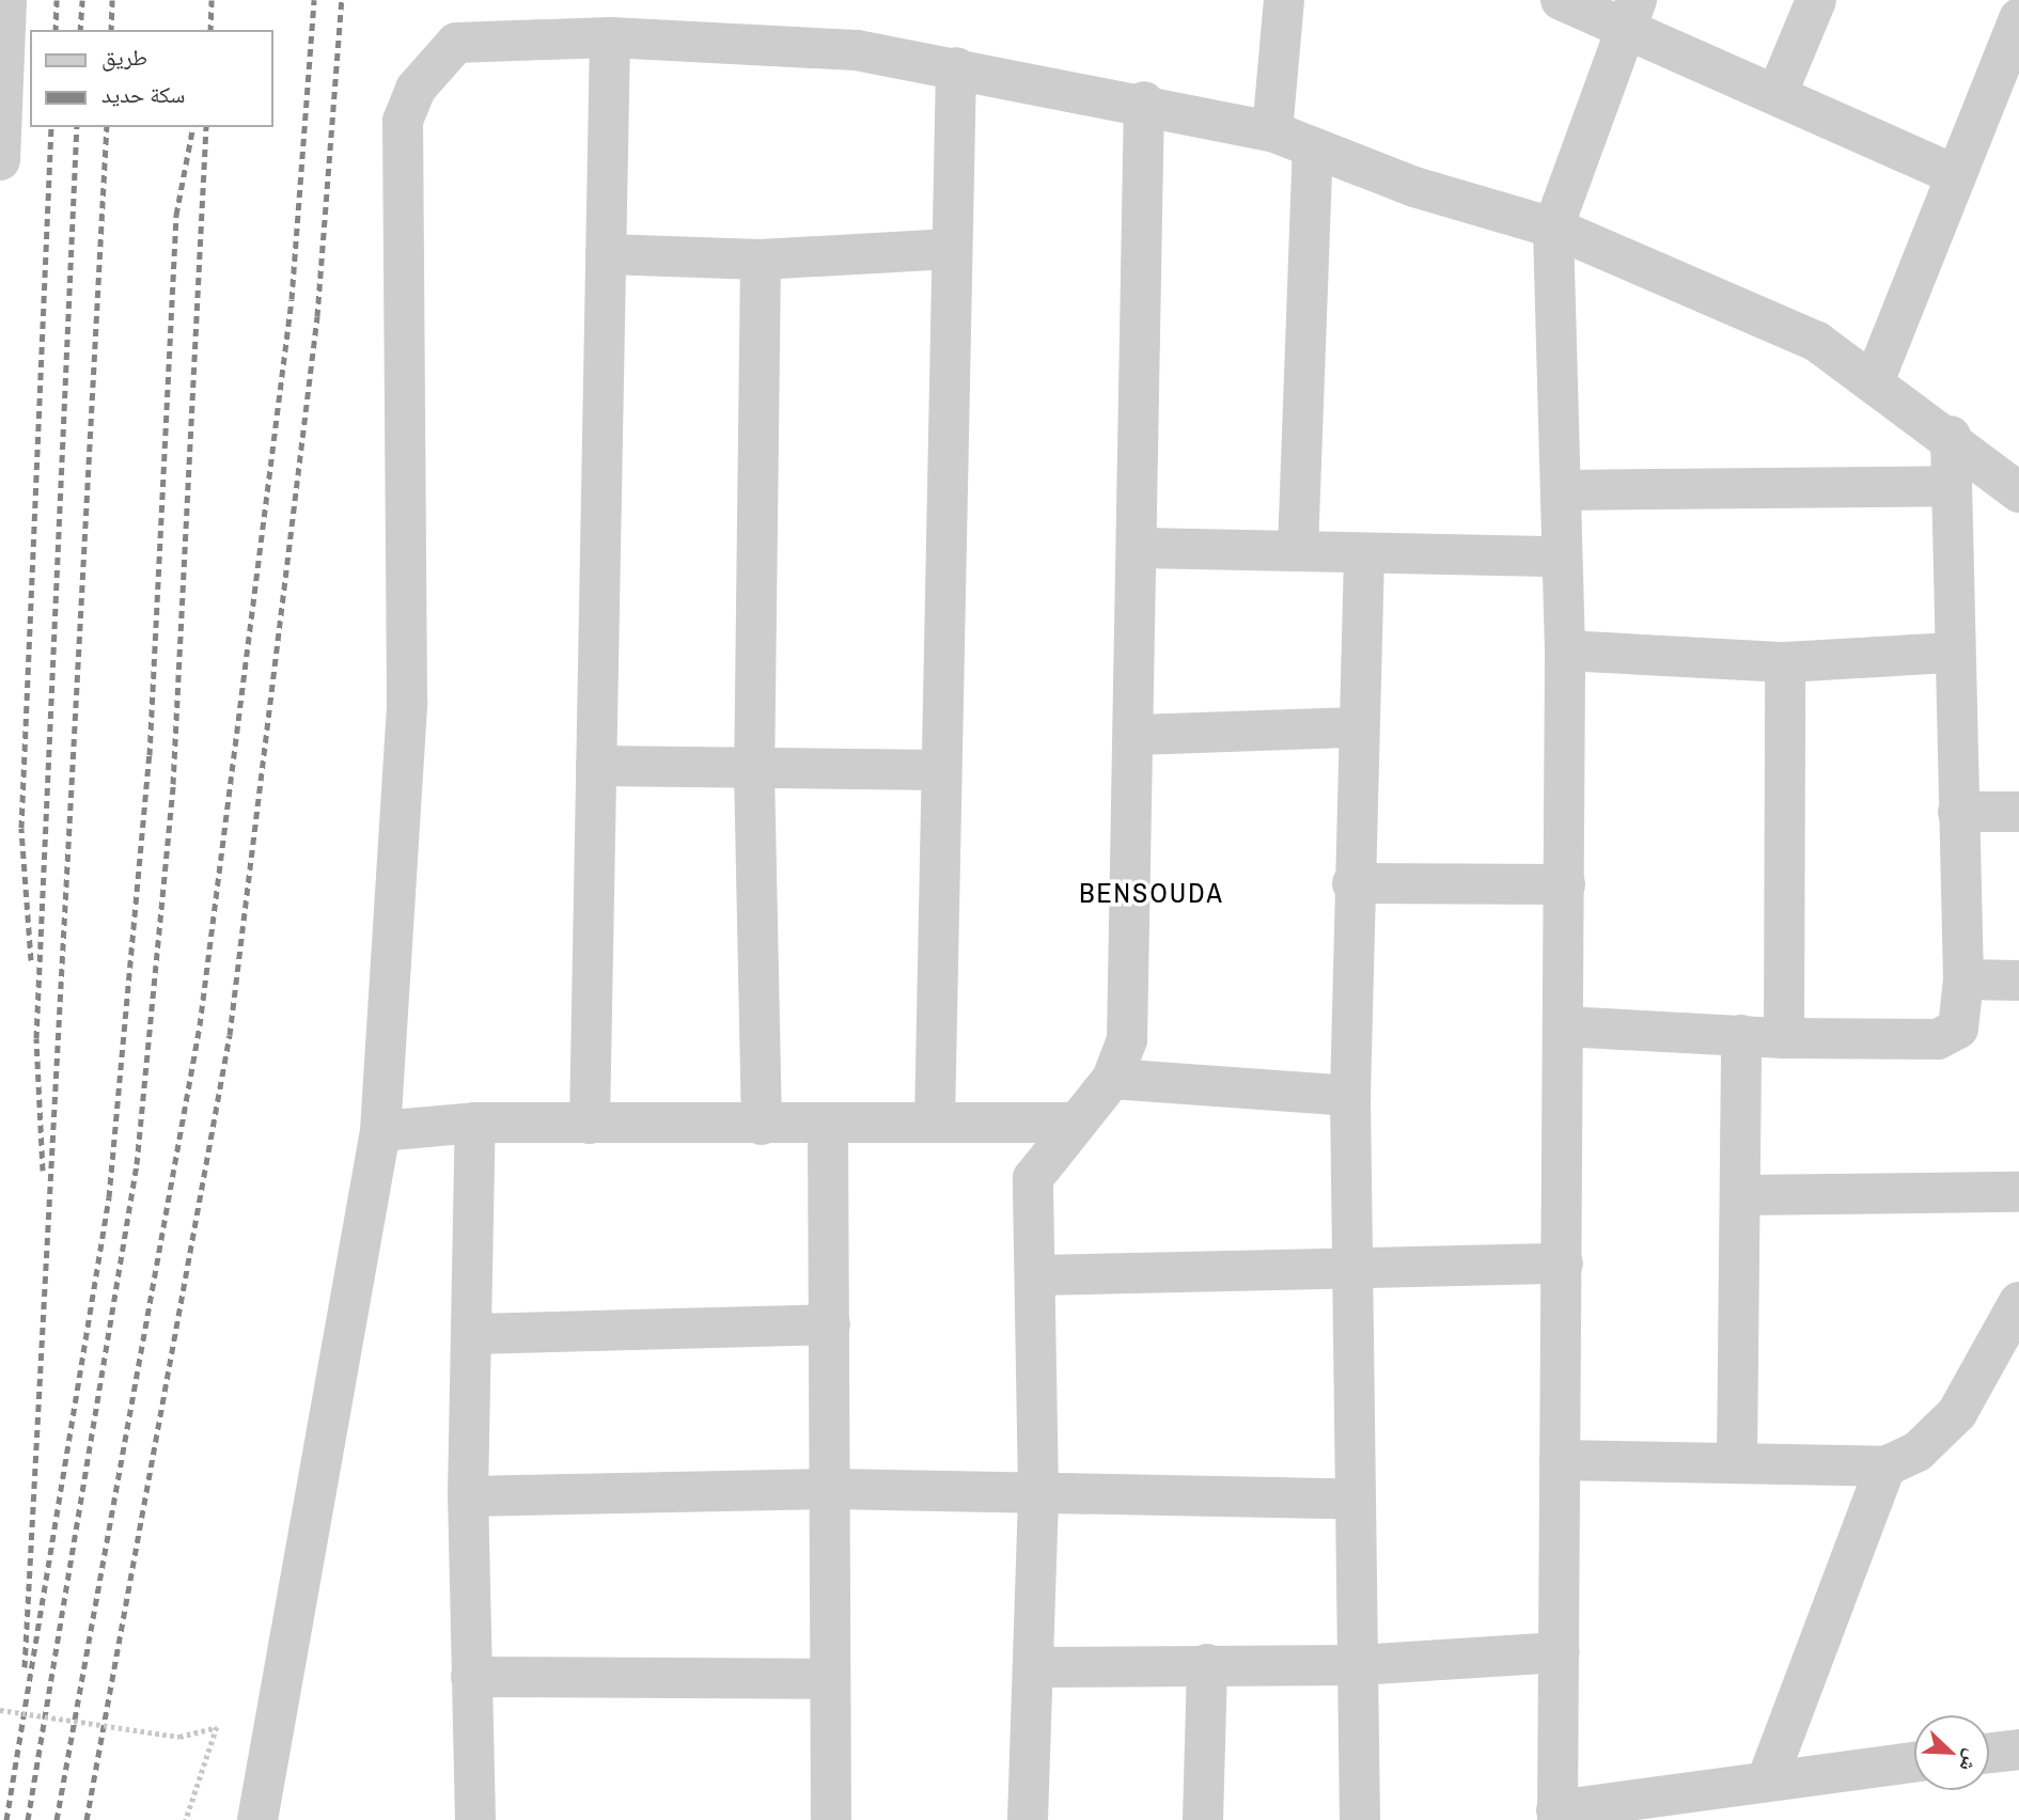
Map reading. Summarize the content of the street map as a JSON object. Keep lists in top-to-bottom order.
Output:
{
  "districts": ["BENSOUDA"],
  "legend": ["طريق", "سكة حديد"],
  "north": "bottom right"
}
